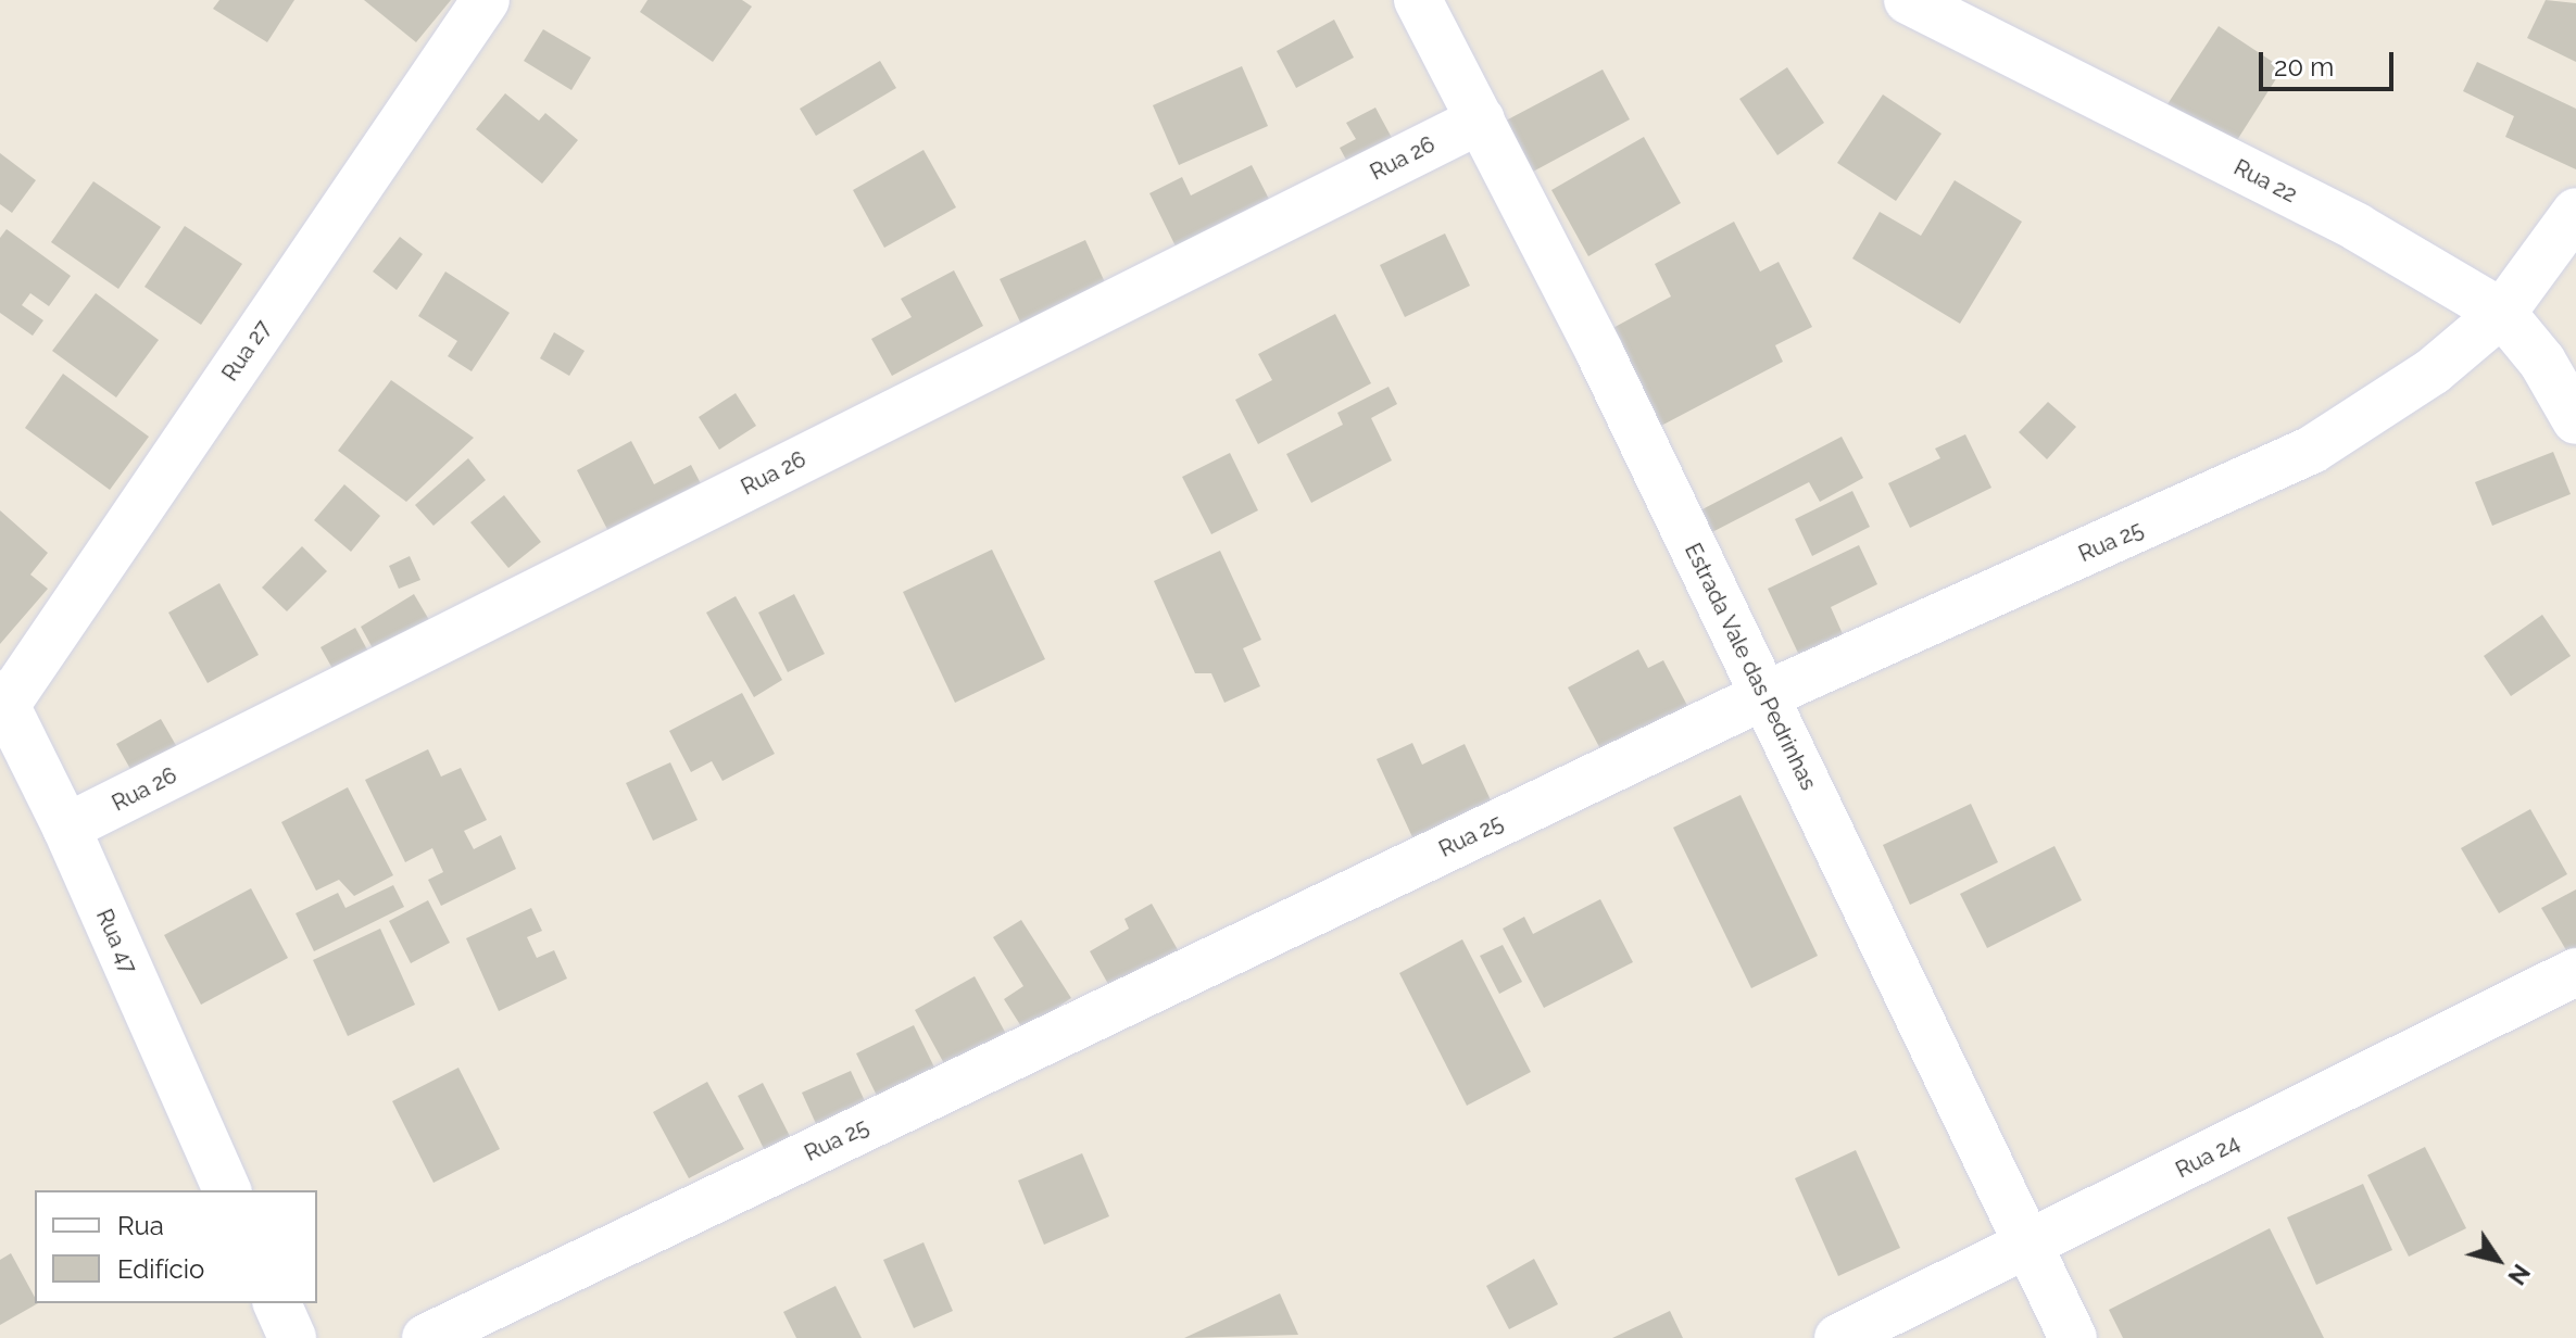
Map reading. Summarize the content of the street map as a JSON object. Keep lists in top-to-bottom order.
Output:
{
  "streets": {
    "street": [
      "Rua 26",
      "Rua 22",
      "Rua 27",
      "Rua 25",
      "Estrada Vale das Pedrinhas",
      "Rua 47",
      "Rua 24"
    ]
  },
  "crossings": [
    ["Rua 26", "Estrada Vale das Pedrinhas"],
    ["Rua 26", "Rua 47"],
    ["Rua 22", "Rua 25"],
    ["Rua 27", "Rua 47"],
    ["Rua 25", "Estrada Vale das Pedrinhas"],
    ["Estrada Vale das Pedrinhas", "Rua 24"]
  ],
  "legend": ["Rua", "Edifício"],
  "scale_bar": "20 m",
  "north": "bottom right"
}
